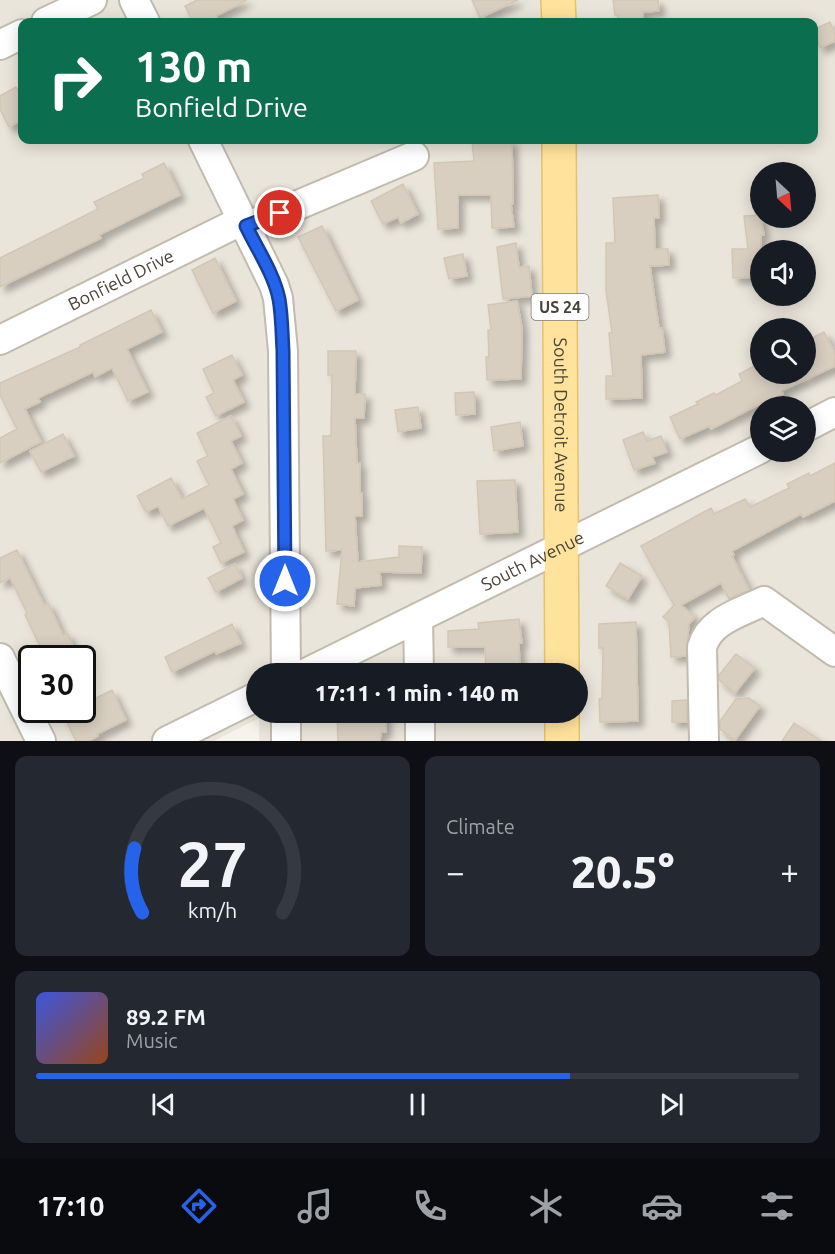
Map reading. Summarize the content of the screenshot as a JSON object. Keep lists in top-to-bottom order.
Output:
{
  "streets": {
    "main road": ["US 24", "South Detroit Avenue"],
    "street": ["Bonfield Drive", "South Avenue"]
  },
  "crossings": [
    ["South Detroit Avenue", "South Avenue"]
  ],
  "north": "bottom right",
  "page": {
    "turn": ["130 m", "Bonfield Drive"],
    "limit": "30",
    "trip": "17:11 · 1 min · 140 m",
    "tile": "Climate",
    "heat": ["−", "20.5°", "+"],
    "song": ["89.2 FM", "Music"],
    "tabs": "17:10",
    "gauge": ["27", "km/h"]
  }
}
